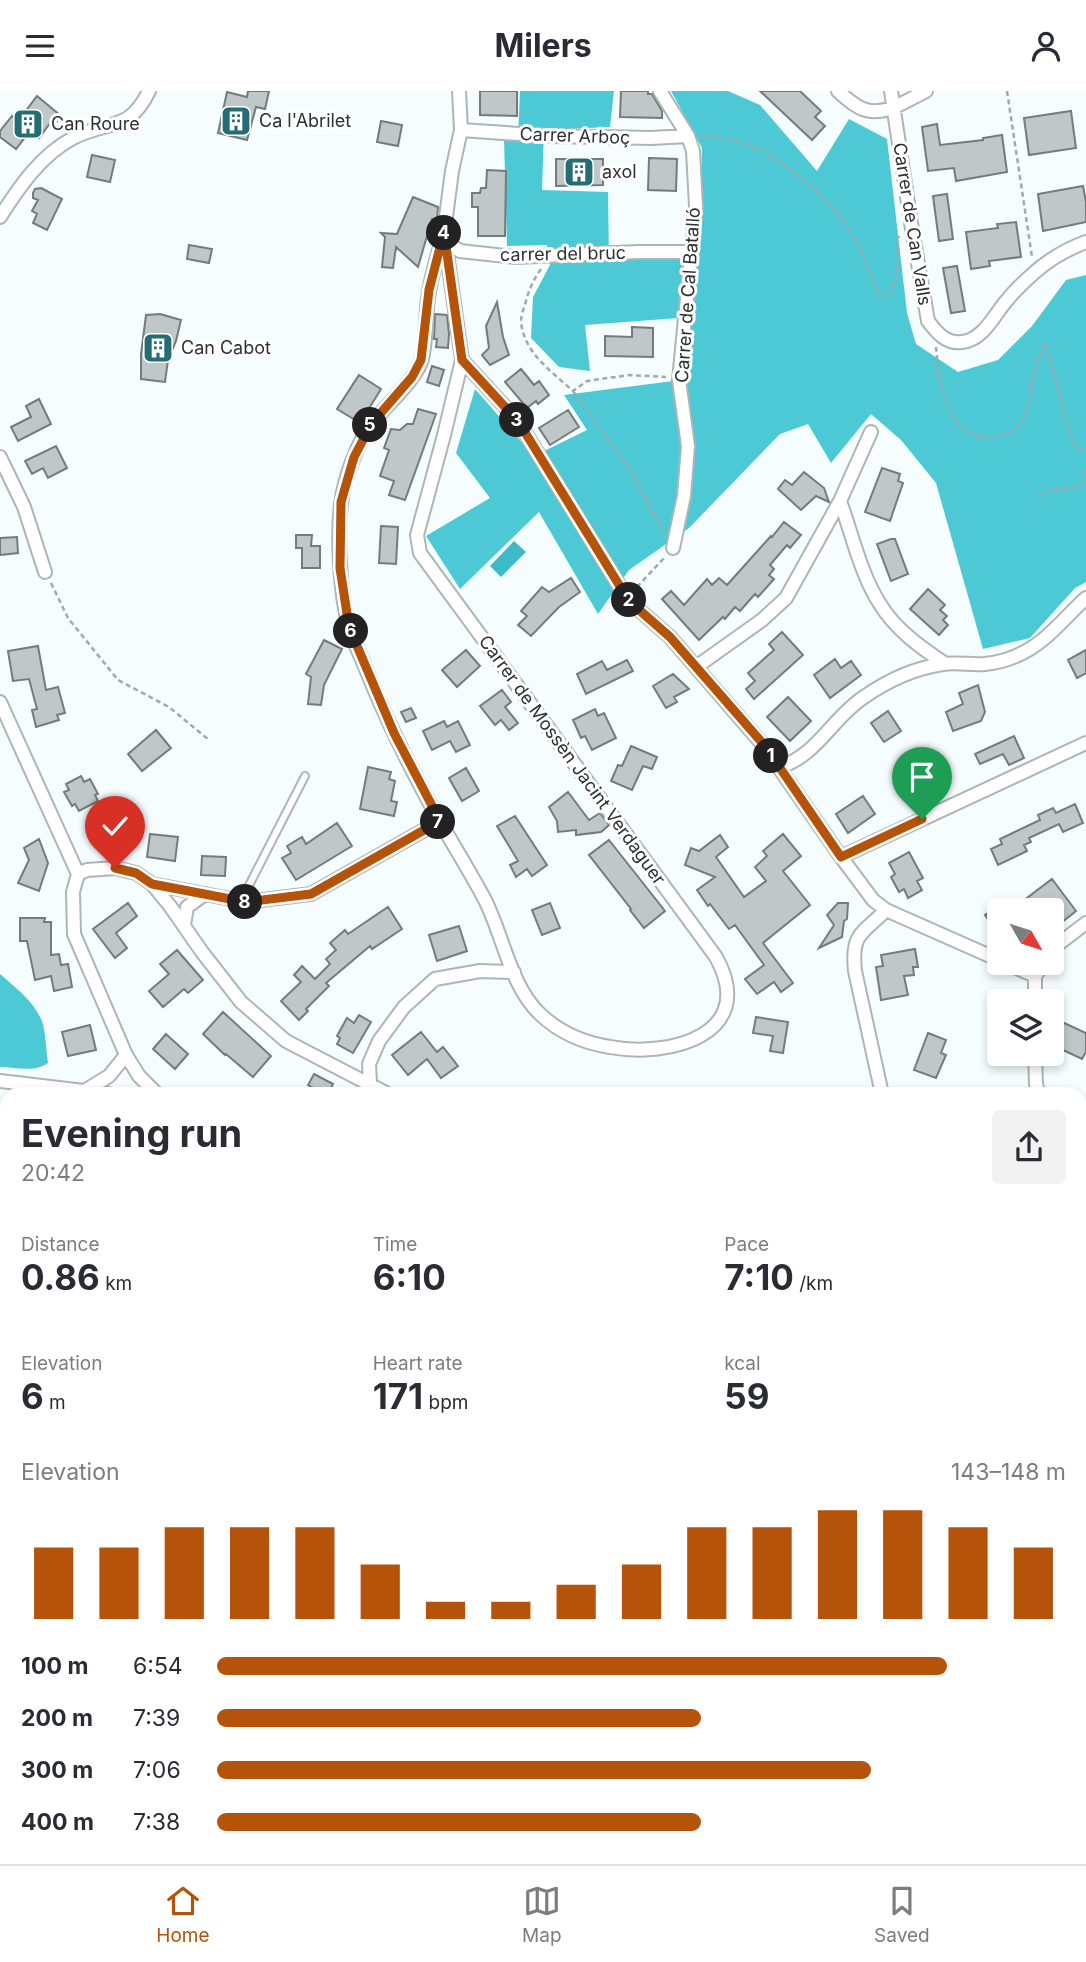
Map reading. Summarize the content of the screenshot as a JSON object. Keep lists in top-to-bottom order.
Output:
{
  "streets": {
    "street": [
      "Carrer Arboç",
      "Carrer de Can Valls",
      "carrer del bruc",
      "Carrer de Cal Batalló",
      "Carrer de Mossèn Jacint Verdaguer"
    ]
  },
  "crossings": [
    ["Carrer Arboç", "Carrer de Cal Batalló"],
    ["Carrer Arboç", "Carrer de Mossèn Jacint Verdaguer"],
    ["carrer del bruc", "Carrer de Cal Batalló"],
    ["carrer del bruc", "Carrer de Mossèn Jacint Verdaguer"]
  ],
  "places": {
    "building": [
      "Ca l'Abrilet",
      "Can Roure",
      "axol",
      "Can Cabot"
    ]
  },
  "north": "bottom right",
  "page": {
    "header": "Milers",
    "pins": [
      "4",
      "3",
      "5",
      "2",
      "6",
      "1",
      "7",
      "8"
    ],
    "heading": ["Evening run", "20:42"],
    "stats": [
      ["Distance", "0.86 km"],
      ["Time", "6:10"],
      ["Pace", "7:10 /km"],
      ["Elevation", "6 m"],
      ["Heart rate", "171 bpm"],
      ["kcal", "59"]
    ],
    "chart": ["Elevation", "143–148 m"],
    "list": [
      {
        "name": "100 m",
        "note": "6:54"
      },
      {
        "name": "200 m",
        "note": "7:39"
      },
      {
        "name": "300 m",
        "note": "7:06"
      },
      {
        "name": "400 m",
        "note": "7:38"
      }
    ],
    "tabs": ["Home", "Map", "Saved"]
  }
}
